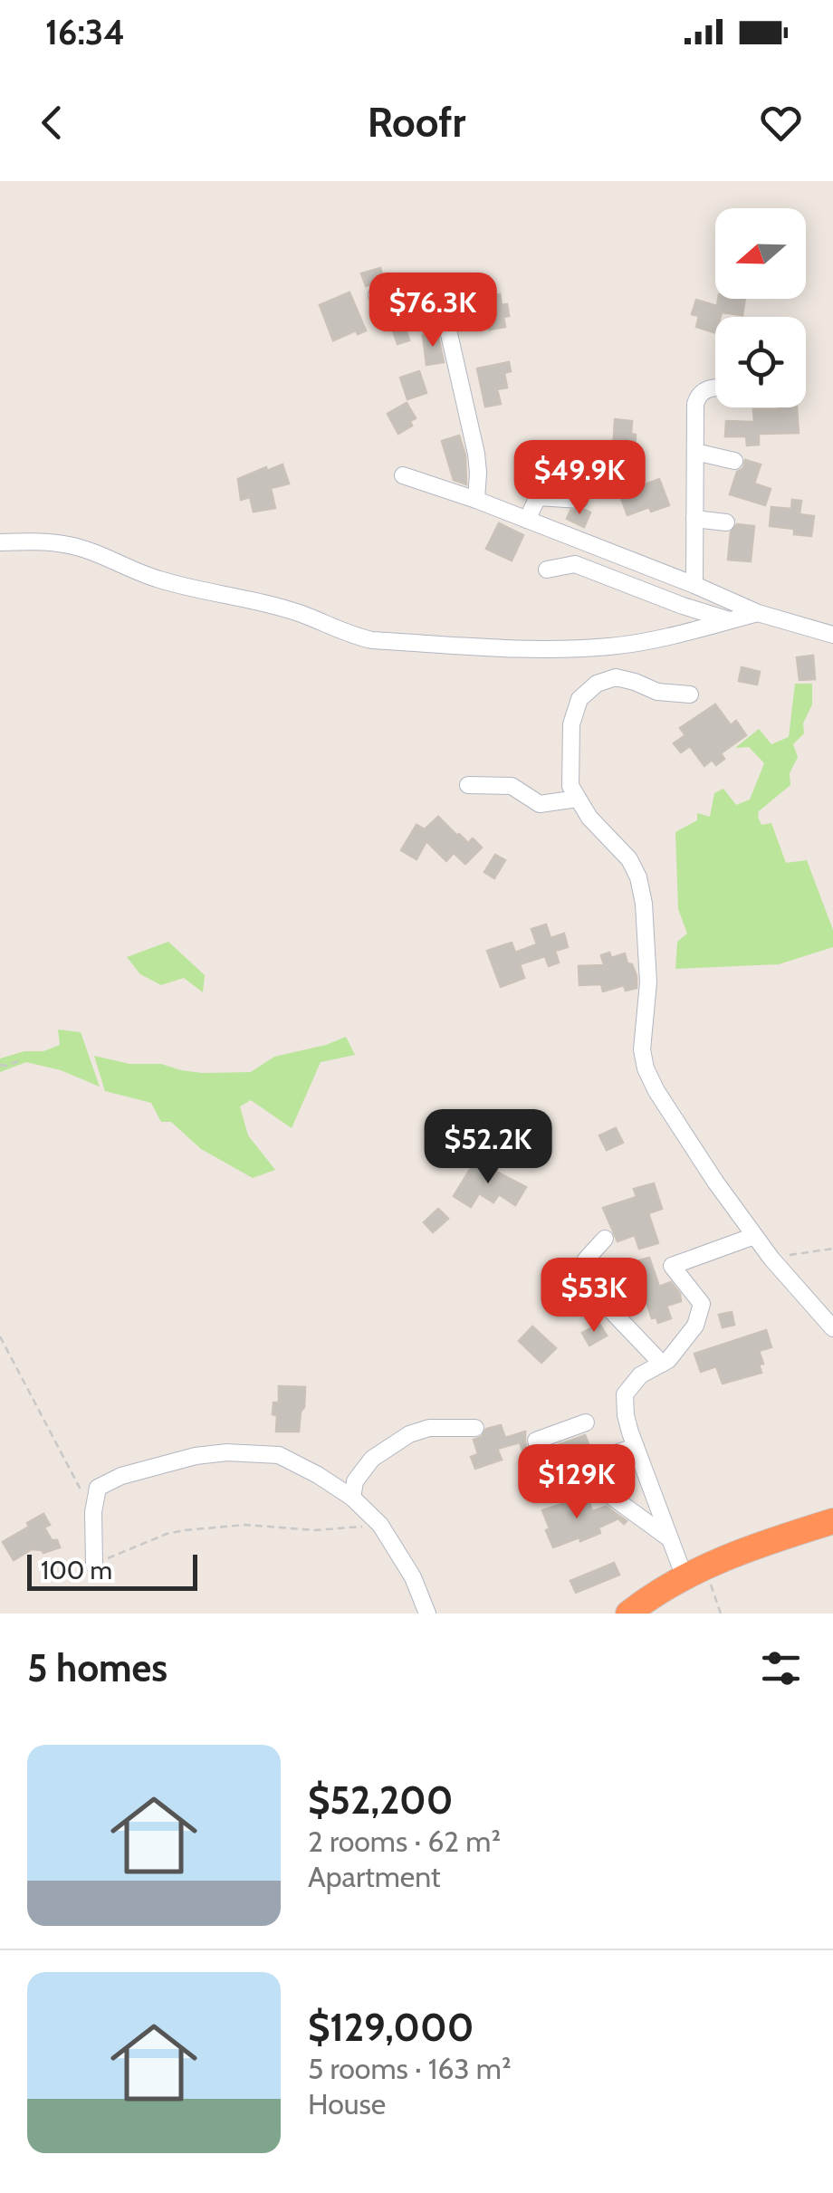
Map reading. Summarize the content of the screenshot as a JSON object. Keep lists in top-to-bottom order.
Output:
{
  "scale_bar": "100 m",
  "north": "left",
  "page": {
    "status": "16:34",
    "header": "Roofr",
    "price": [
      "$76.3K",
      "$49.9K",
      "$52.2K",
      "$53K",
      "$129K"
    ],
    "scale": "100 m",
    "heading": "5 homes",
    "list": [
      {
        "name": "$52,200",
        "note": "2 rooms · 62 m² · Apartment"
      },
      {
        "name": "$129,000",
        "note": "5 rooms · 163 m² · House"
      }
    ]
  }
}
